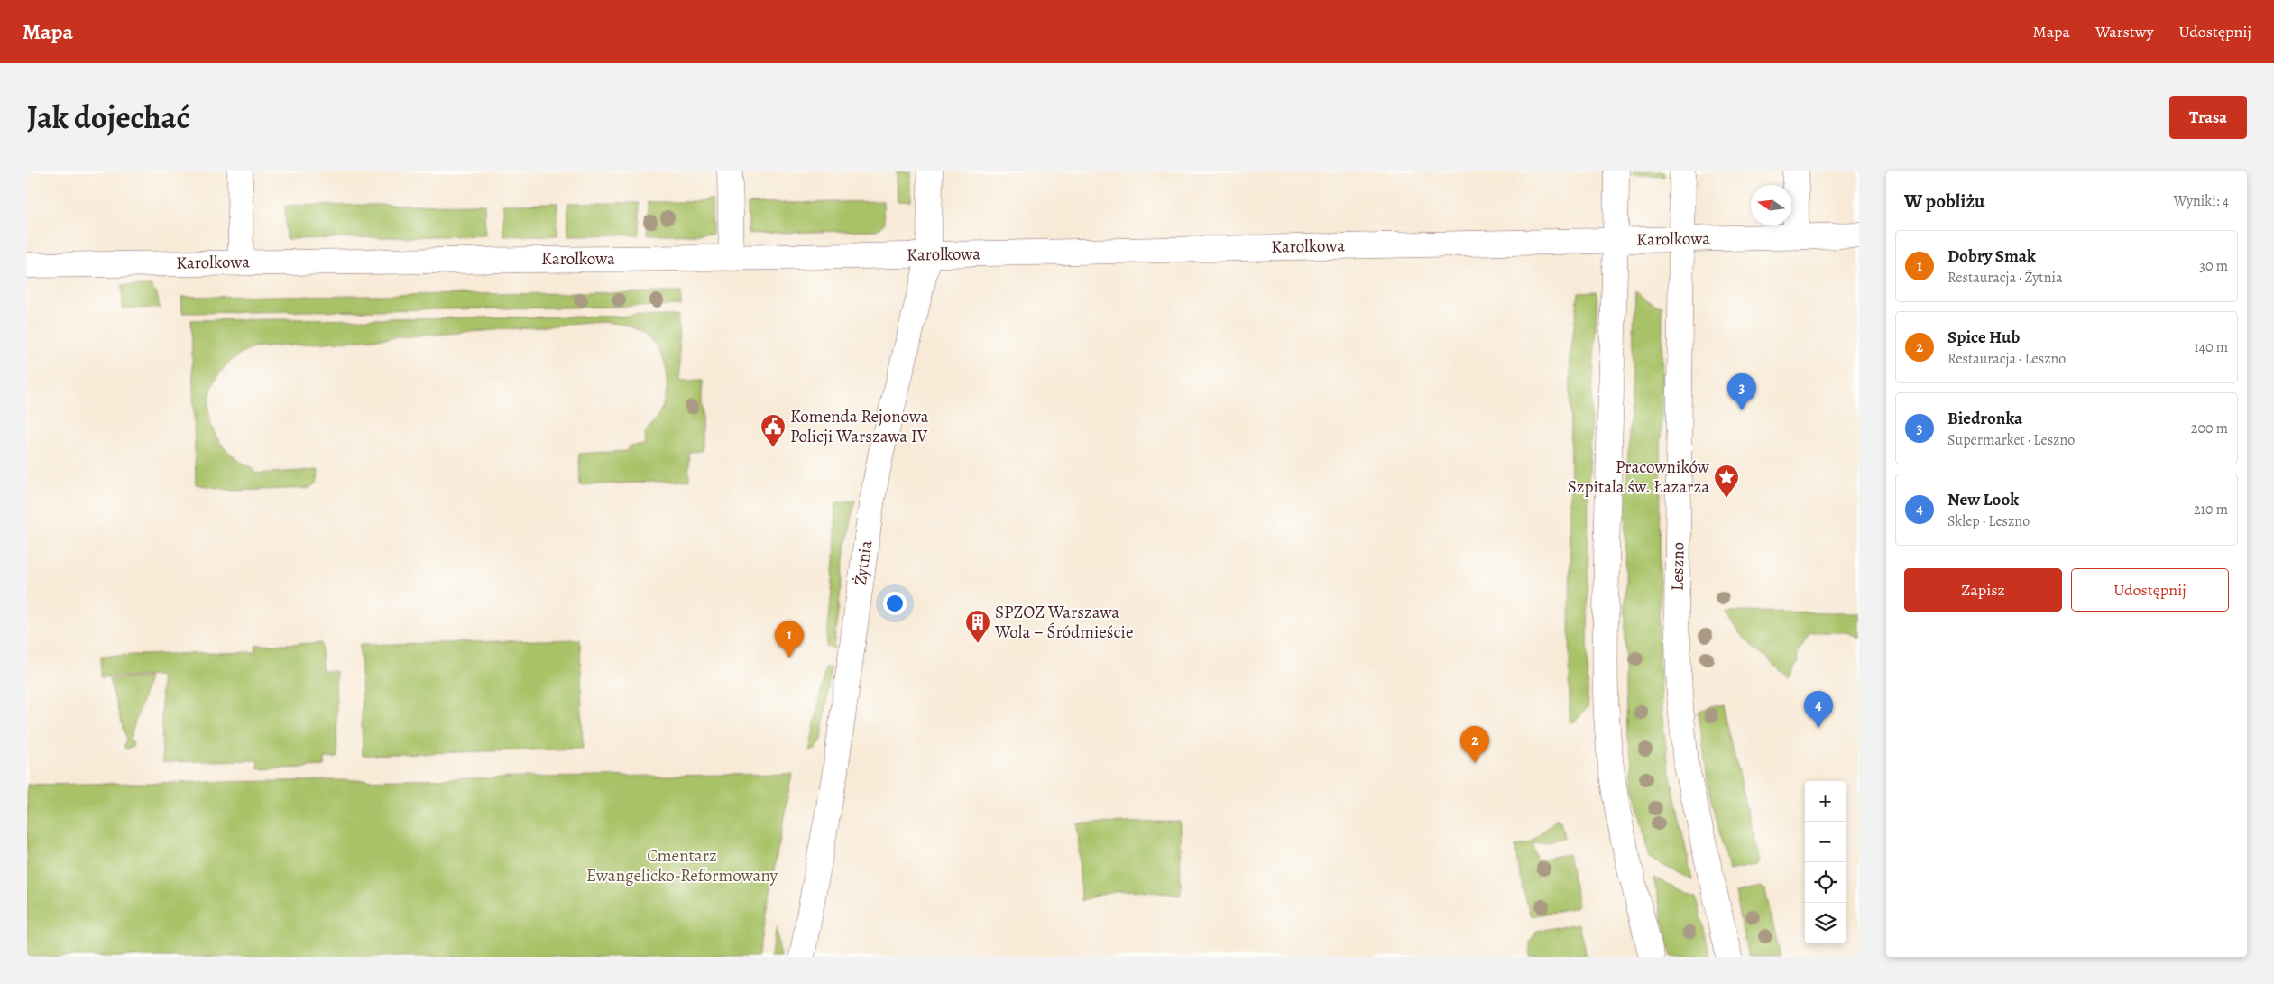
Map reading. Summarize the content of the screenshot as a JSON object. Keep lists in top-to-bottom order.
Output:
{
  "streets": {
    "street": ["Karolkowa", "Żytnia", "Leszno"]
  },
  "crossings": [
    ["Karolkowa", "Żytnia"],
    ["Karolkowa", "Leszno"]
  ],
  "parks": ["Cmentarz Ewangelicko-Reformowany"],
  "places": {
    "public building": ["Komenda Rejonowa Policji Warszawa IV"],
    "place": ["Pracowników Szpitala św. Łazarza"],
    "building": ["SPZOZ Warszawa Wola – Śródmieście"]
  },
  "north": "left",
  "page": {
    "header": "Mapa",
    "nav": ["Mapa", "Warstwy", "Udostępnij"],
    "title": "Jak dojechać",
    "buttons": [
      "Trasa",
      ["Zapisz", "Udostępnij"]
    ],
    "heading": ["W pobliżu", "Wyniki: 4"],
    "list": [
      {
        "mark": "1",
        "name": "Dobry Smak",
        "note": "Restauracja · Żytnia",
        "value": "30 m"
      },
      {
        "mark": "2",
        "name": "Spice Hub",
        "note": "Restauracja · Leszno",
        "value": "140 m"
      },
      {
        "mark": "3",
        "name": "Biedronka",
        "note": "Supermarket · Leszno",
        "value": "200 m"
      },
      {
        "mark": "4",
        "name": "New Look",
        "note": "Sklep · Leszno",
        "value": "210 m"
      }
    ],
    "pins": [
      "3",
      "1",
      "4",
      "2"
    ],
    "map_buttons": ["+", "−"]
  }
}
